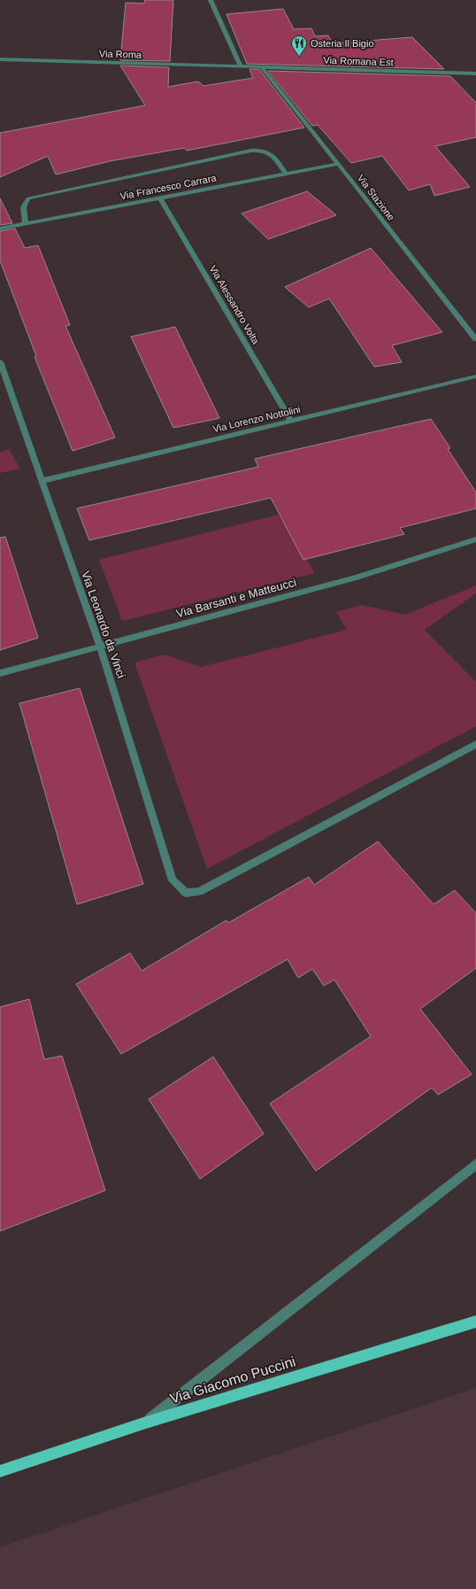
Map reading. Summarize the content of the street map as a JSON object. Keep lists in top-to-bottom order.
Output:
{
  "streets": {
    "main road": ["Via Giacomo Puccini"],
    "street": [
      "Via Roma",
      "Via Romana Est",
      "Via Francesco Carrara",
      "Via Stazione",
      "Via Alessandro Volta",
      "Via Lorenzo Nottolini",
      "Via Barsanti e Matteucci",
      "Via Leonardo da Vinci"
    ]
  },
  "crossings": [
    ["Via Roma", "Via Romana Est"],
    ["Via Romana Est", "Via Stazione"],
    ["Via Francesco Carrara", "Via Stazione"],
    ["Via Francesco Carrara", "Via Alessandro Volta"],
    ["Via Alessandro Volta", "Via Lorenzo Nottolini"],
    ["Via Lorenzo Nottolini", "Via Leonardo da Vinci"],
    ["Via Barsanti e Matteucci", "Via Leonardo da Vinci"]
  ],
  "places": {
    "restaurant": ["Osteria Il Bigio"]
  }
}
